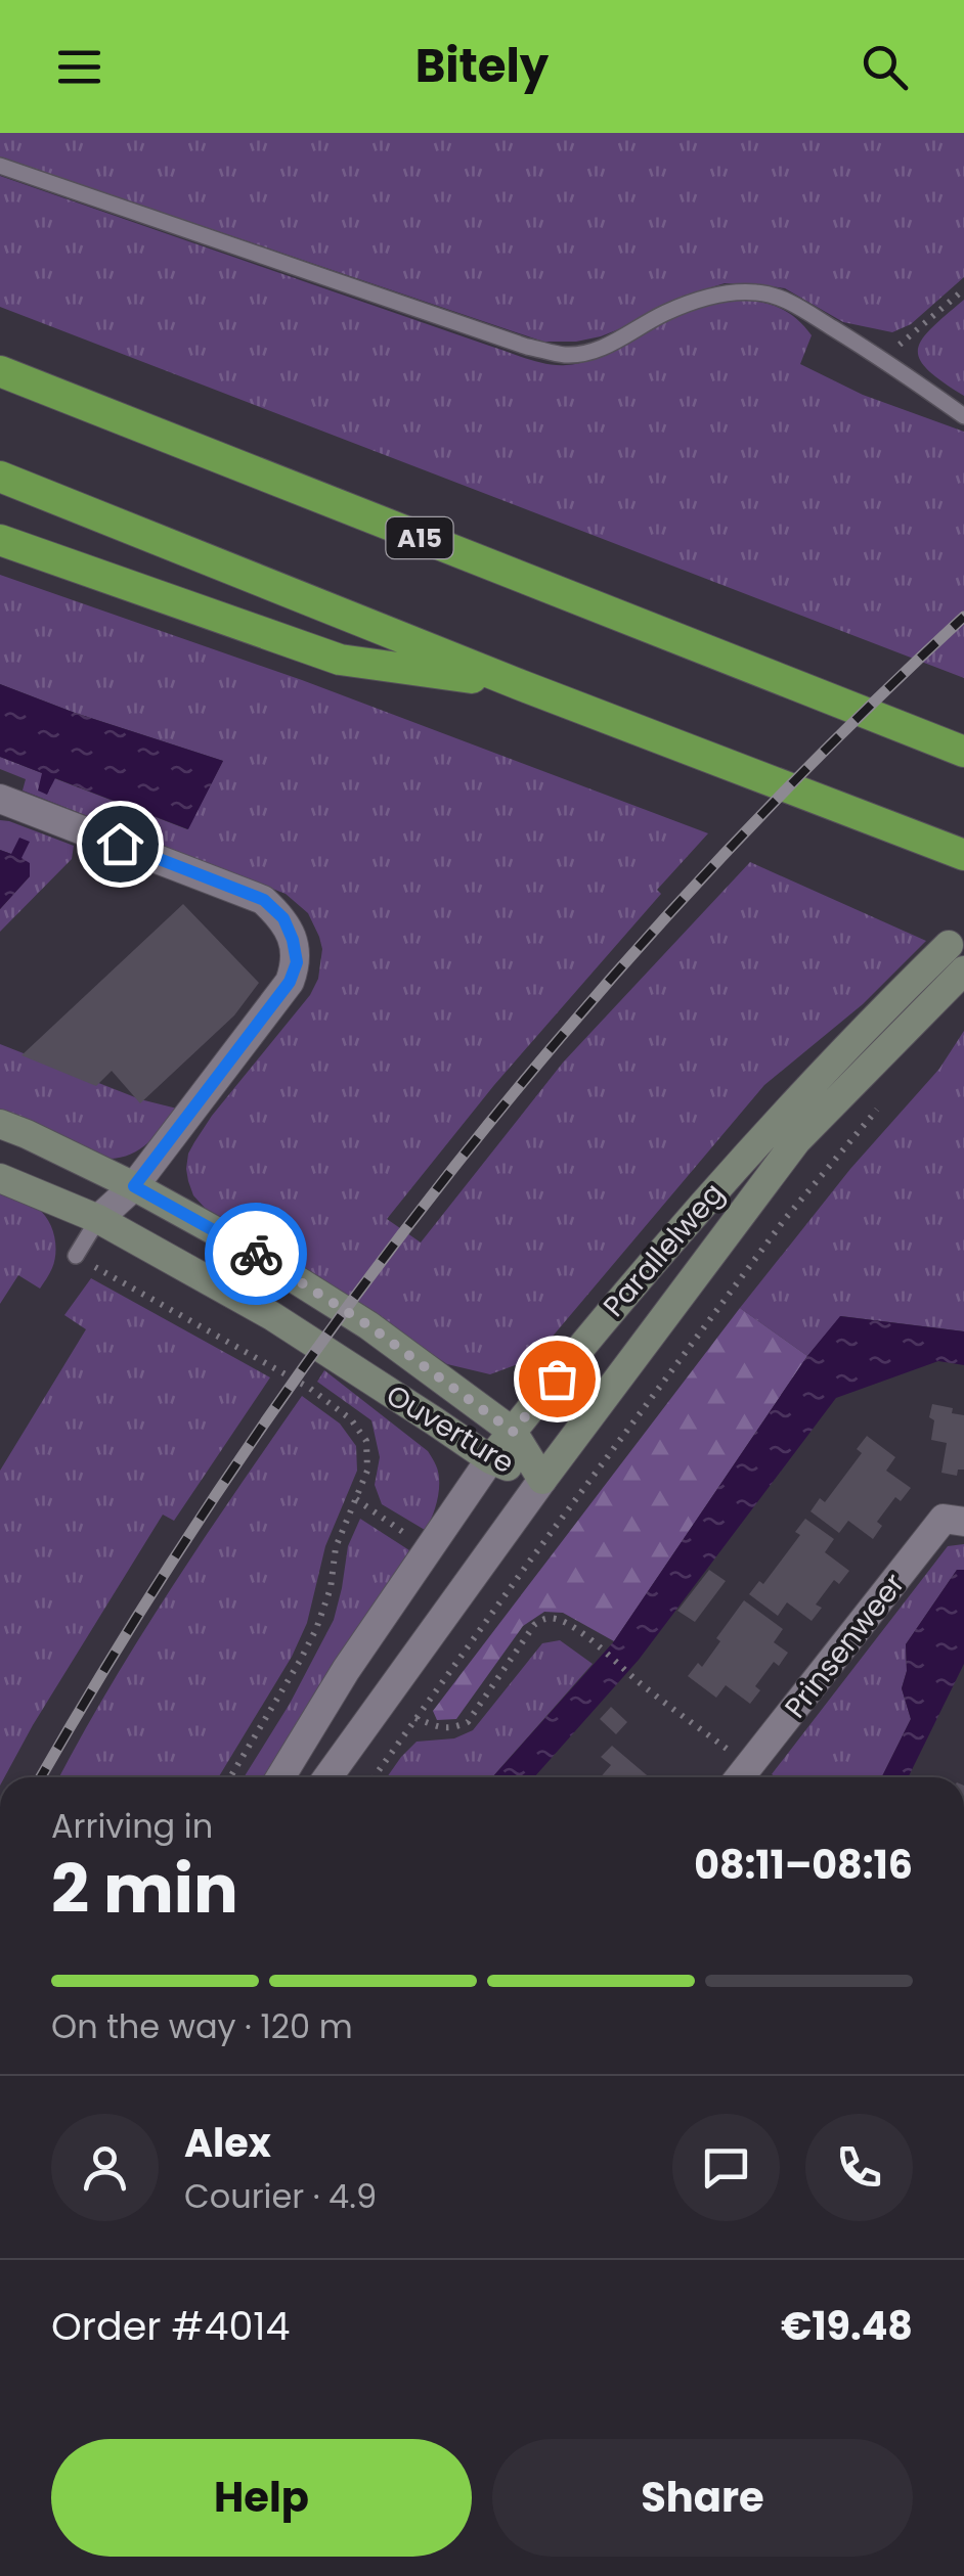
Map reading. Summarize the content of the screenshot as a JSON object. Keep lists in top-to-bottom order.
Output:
{
  "streets": {
    "highway": ["A15"],
    "main road": ["Parallelweg", "Ouverture"],
    "street": ["Prinsenweer"]
  },
  "crossings": [
    ["Parallelweg", "Ouverture"]
  ],
  "page": {
    "header": "Bitely",
    "heading": ["2 min", "Arriving in", "08:11–08:16"],
    "panel": [
      "Alex",
      "Courier · 4.9",
      "Order #4014",
      "€19.48"
    ],
    "bar": "On the way · 120 m",
    "buttons": ["Help", "Share"]
  }
}
